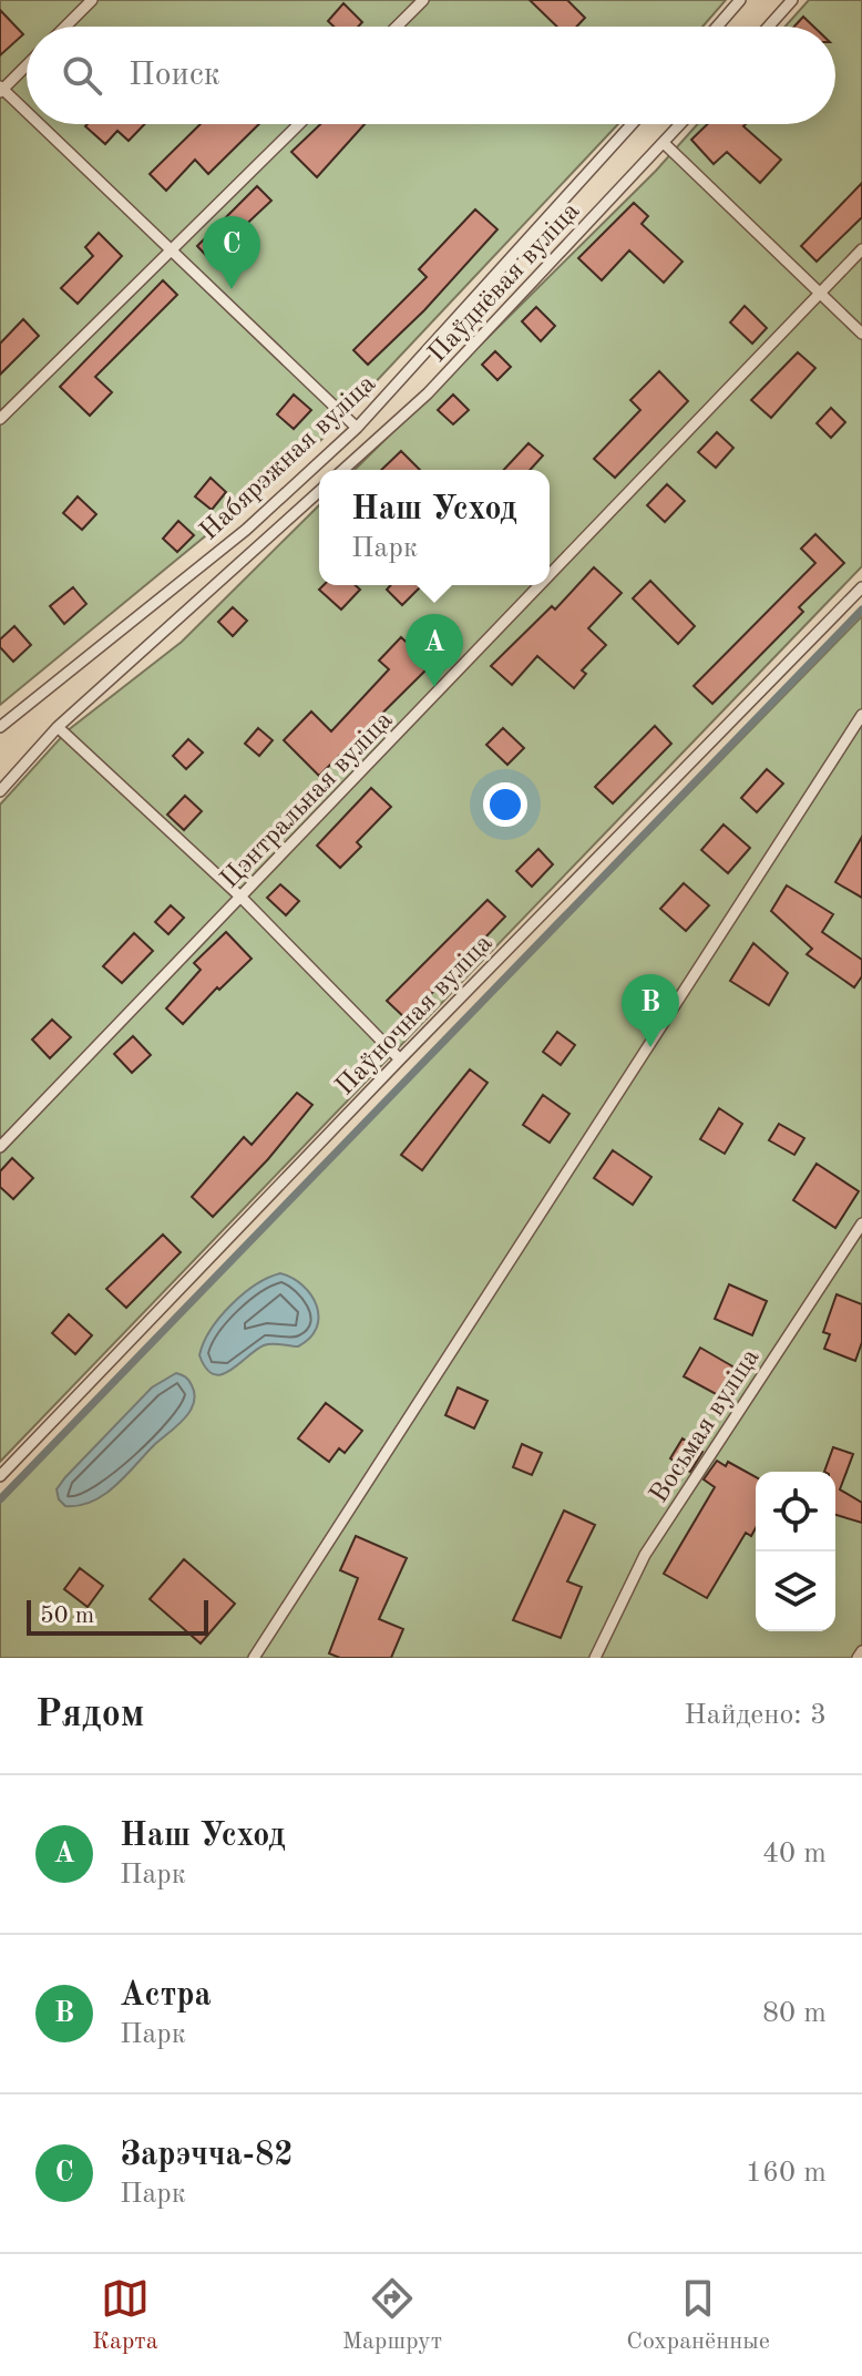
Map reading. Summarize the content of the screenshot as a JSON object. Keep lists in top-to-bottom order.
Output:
{
  "streets": {
    "lane": [
      "Паўднёвая вуліца",
      "Набярэжная вуліца",
      "Цэнтральная вуліца",
      "Паўночная вуліца",
      "Восьмая вуліца"
    ]
  },
  "scale_bar": "50 m",
  "page": {
    "search": "Поиск",
    "pins": ["C", "A", "B"],
    "popup": ["Наш Усход", "Парк"],
    "scale": "50 m",
    "heading": ["Рядом", "Найдено: 3"],
    "list": [
      {
        "mark": "A",
        "name": "Наш Усход",
        "note": "Парк",
        "value": "40 m"
      },
      {
        "mark": "B",
        "name": "Астра",
        "note": "Парк",
        "value": "80 m"
      },
      {
        "mark": "C",
        "name": "Зарэчча-82",
        "note": "Парк",
        "value": "160 m"
      }
    ],
    "nav": ["Карта", "Маршрут", "Сохранённые"]
  }
}
